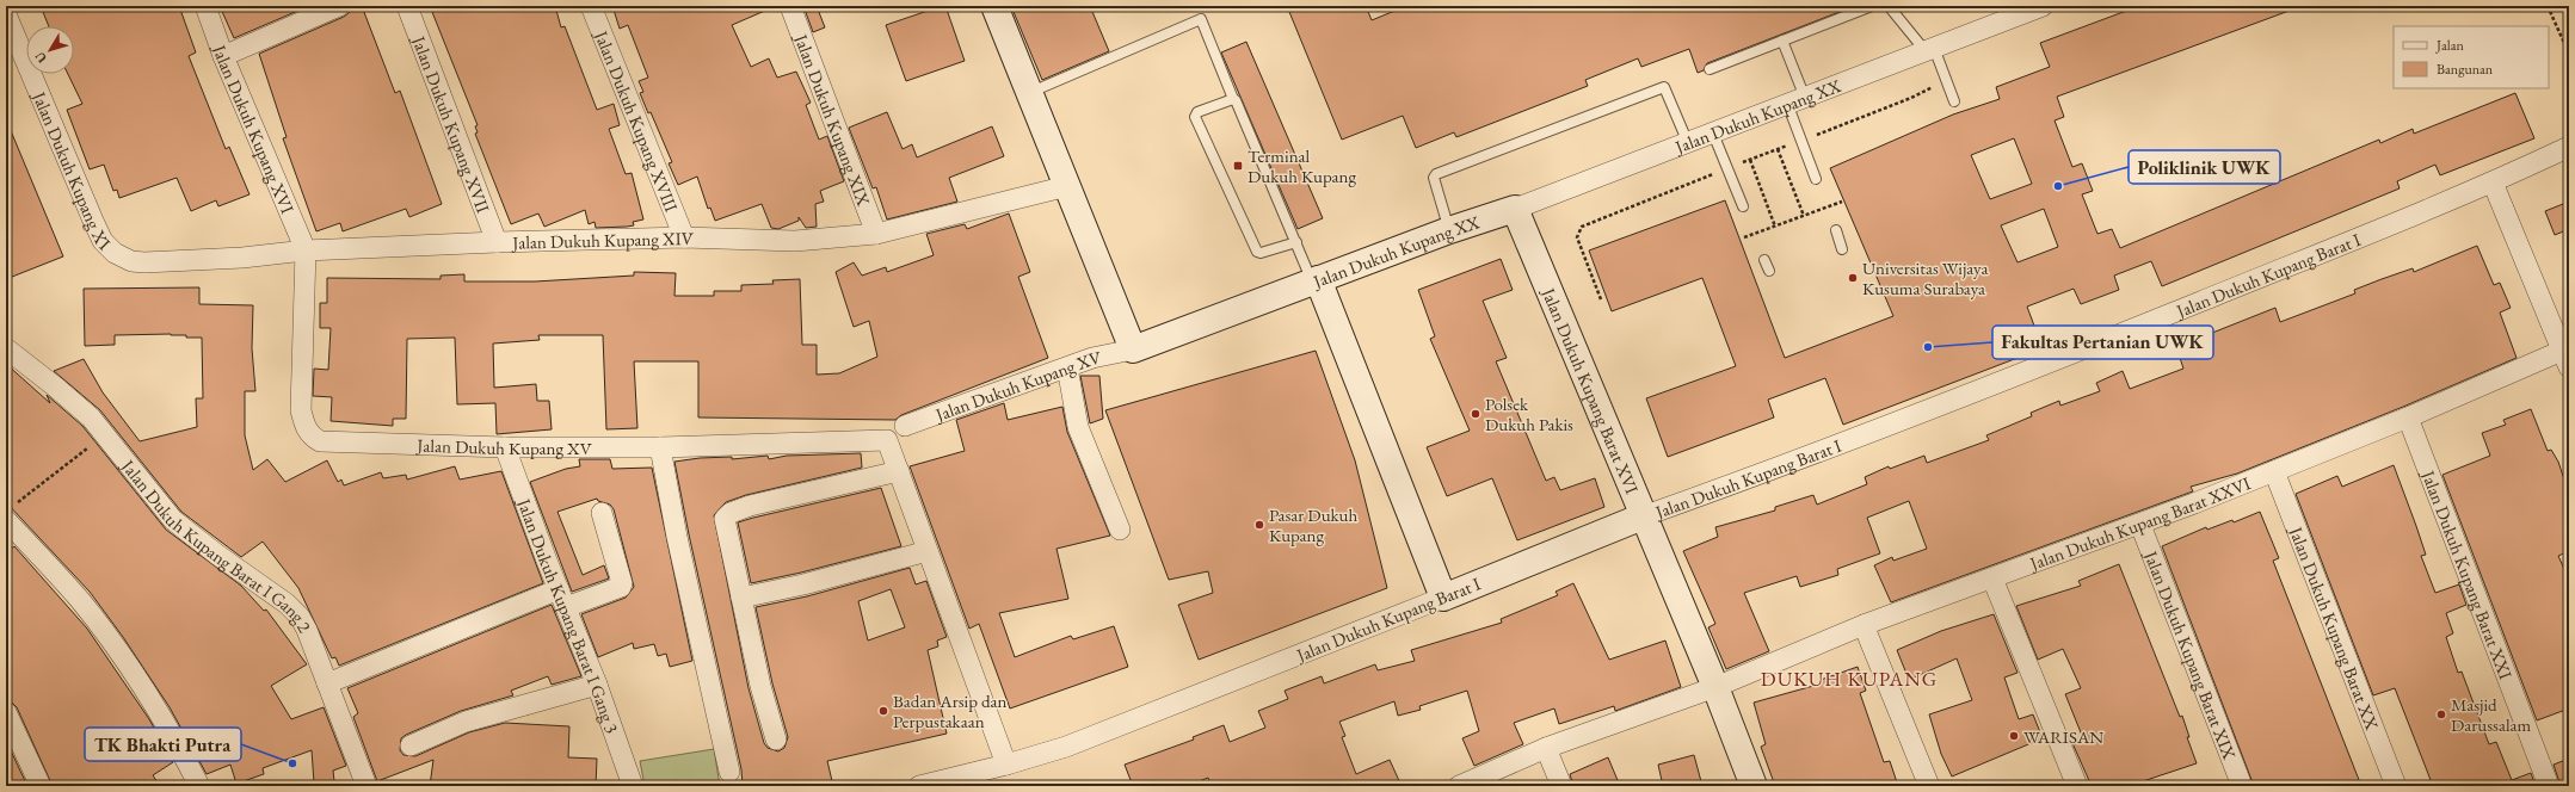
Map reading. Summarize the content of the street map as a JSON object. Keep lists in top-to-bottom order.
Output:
{
  "streets": {
    "street": [
      "Jalan Dukuh Kupang XX",
      "Jalan Dukuh Kupang XIX",
      "Jalan Dukuh Kupang XVIII",
      "Jalan Dukuh Kupang XVII",
      "Jalan Dukuh Kupang XVI",
      "Jalan Dukuh Kupang XI",
      "Jalan Dukuh Kupang XIV",
      "Jalan Dukuh Kupang Barat I",
      "Jalan Dukuh Kupang XV",
      "Jalan Dukuh Kupang Barat XVI",
      "Jalan Dukuh Kupang Barat XXVI",
      "Jalan Dukuh Kupang Barat I Gang 2",
      "Jalan Dukuh Kupang Barat XXI",
      "Jalan Dukuh Kupang Barat I Gang 3",
      "Jalan Dukuh Kupang Barat XX",
      "Jalan Dukuh Kupang Barat XIX"
    ]
  },
  "crossings": [
    ["Jalan Dukuh Kupang XX", "Jalan Dukuh Kupang XV"],
    ["Jalan Dukuh Kupang XX", "Jalan Dukuh Kupang Barat XVI"],
    ["Jalan Dukuh Kupang XIX", "Jalan Dukuh Kupang XIV"],
    ["Jalan Dukuh Kupang XVIII", "Jalan Dukuh Kupang XIV"],
    ["Jalan Dukuh Kupang XVII", "Jalan Dukuh Kupang XIV"],
    ["Jalan Dukuh Kupang XVI", "Jalan Dukuh Kupang XIV"],
    ["Jalan Dukuh Kupang XVI", "Jalan Dukuh Kupang XV"],
    ["Jalan Dukuh Kupang XI", "Jalan Dukuh Kupang XIV"],
    ["Jalan Dukuh Kupang XIV", "Jalan Dukuh Kupang XV"],
    ["Jalan Dukuh Kupang Barat I", "Jalan Dukuh Kupang Barat XVI"],
    ["Jalan Dukuh Kupang XV", "Jalan Dukuh Kupang Barat I Gang 3"],
    ["Jalan Dukuh Kupang Barat XVI", "Jalan Dukuh Kupang Barat XXVI"],
    ["Jalan Dukuh Kupang Barat XXVI", "Jalan Dukuh Kupang Barat XXI"],
    ["Jalan Dukuh Kupang Barat XXVI", "Jalan Dukuh Kupang Barat XX"],
    ["Jalan Dukuh Kupang Barat XXVI", "Jalan Dukuh Kupang Barat XIX"]
  ],
  "districts": ["DUKUH KUPANG"],
  "places": {
    "transit": ["Terminal Dukuh Kupang"],
    "other": [
      "Poliklinik UWK",
      "Universitas Wijaya Kusuma Surabaya",
      "Fakultas Pertanian UWK",
      "Polsek Dukuh Pakis",
      "Pasar Dukuh Kupang",
      "Badan Arsip dan Perpustakaan",
      "Masjid Darussalam",
      "WARISAN",
      "TK Bhakti Putra"
    ]
  },
  "legend": ["Jalan", "Bangunan"],
  "north": "bottom left"
}
